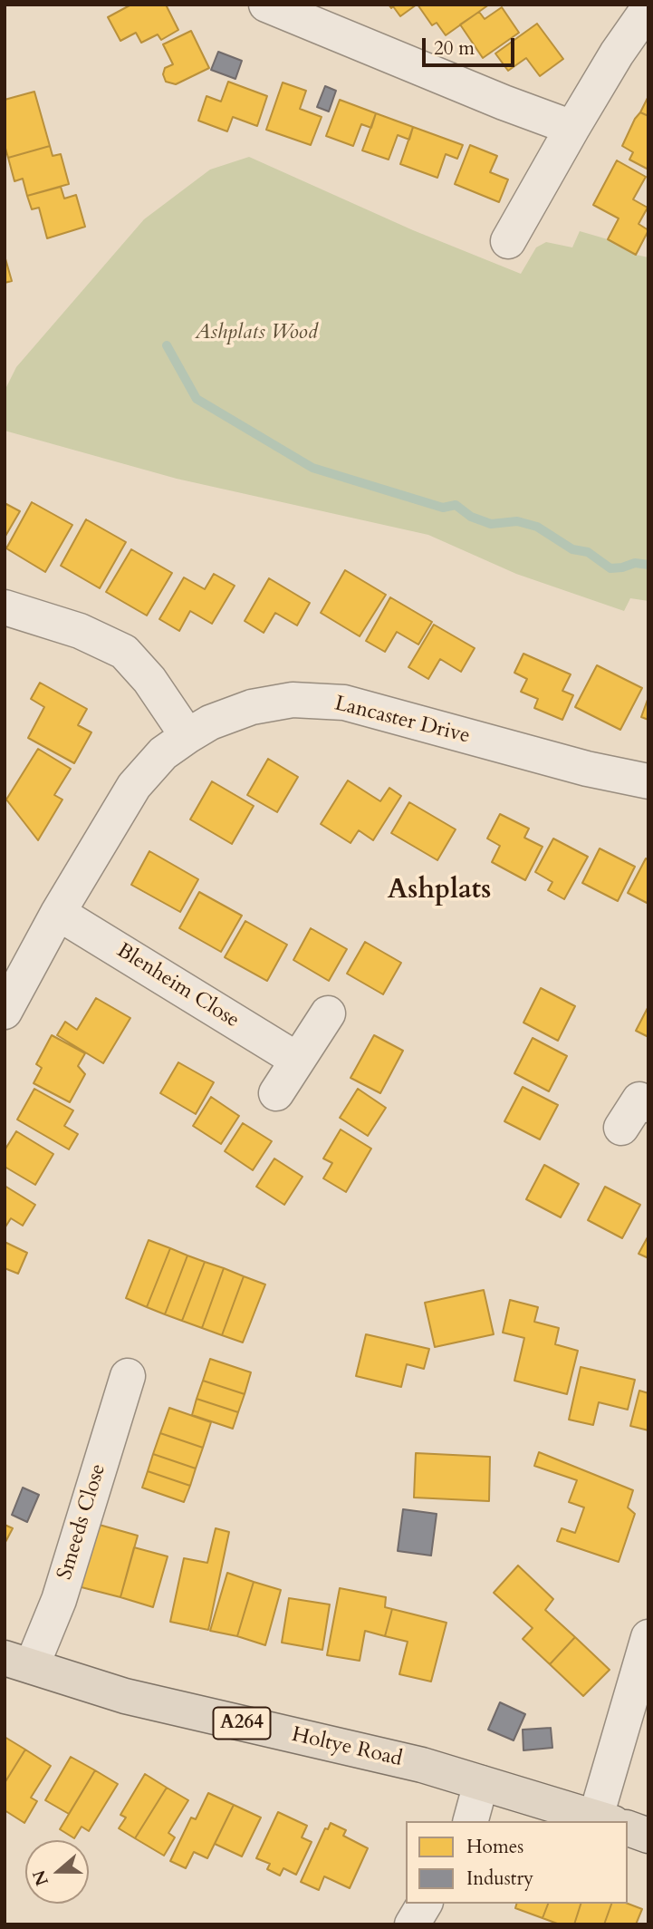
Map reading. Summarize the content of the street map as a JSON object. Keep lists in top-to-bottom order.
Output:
{
  "streets": {
    "main road": ["A264", "Holtye Road"],
    "street": ["Lancaster Drive", "Blenheim Close", "Smeeds Close"]
  },
  "crossings": [
    ["Lancaster Drive", "Blenheim Close"],
    ["Smeeds Close", "Holtye Road"]
  ],
  "districts": ["Ashplats"],
  "parks": ["Ashplats Wood"],
  "legend": ["Homes", "Industry"],
  "scale_bar": "20 m",
  "north": "left"
}
